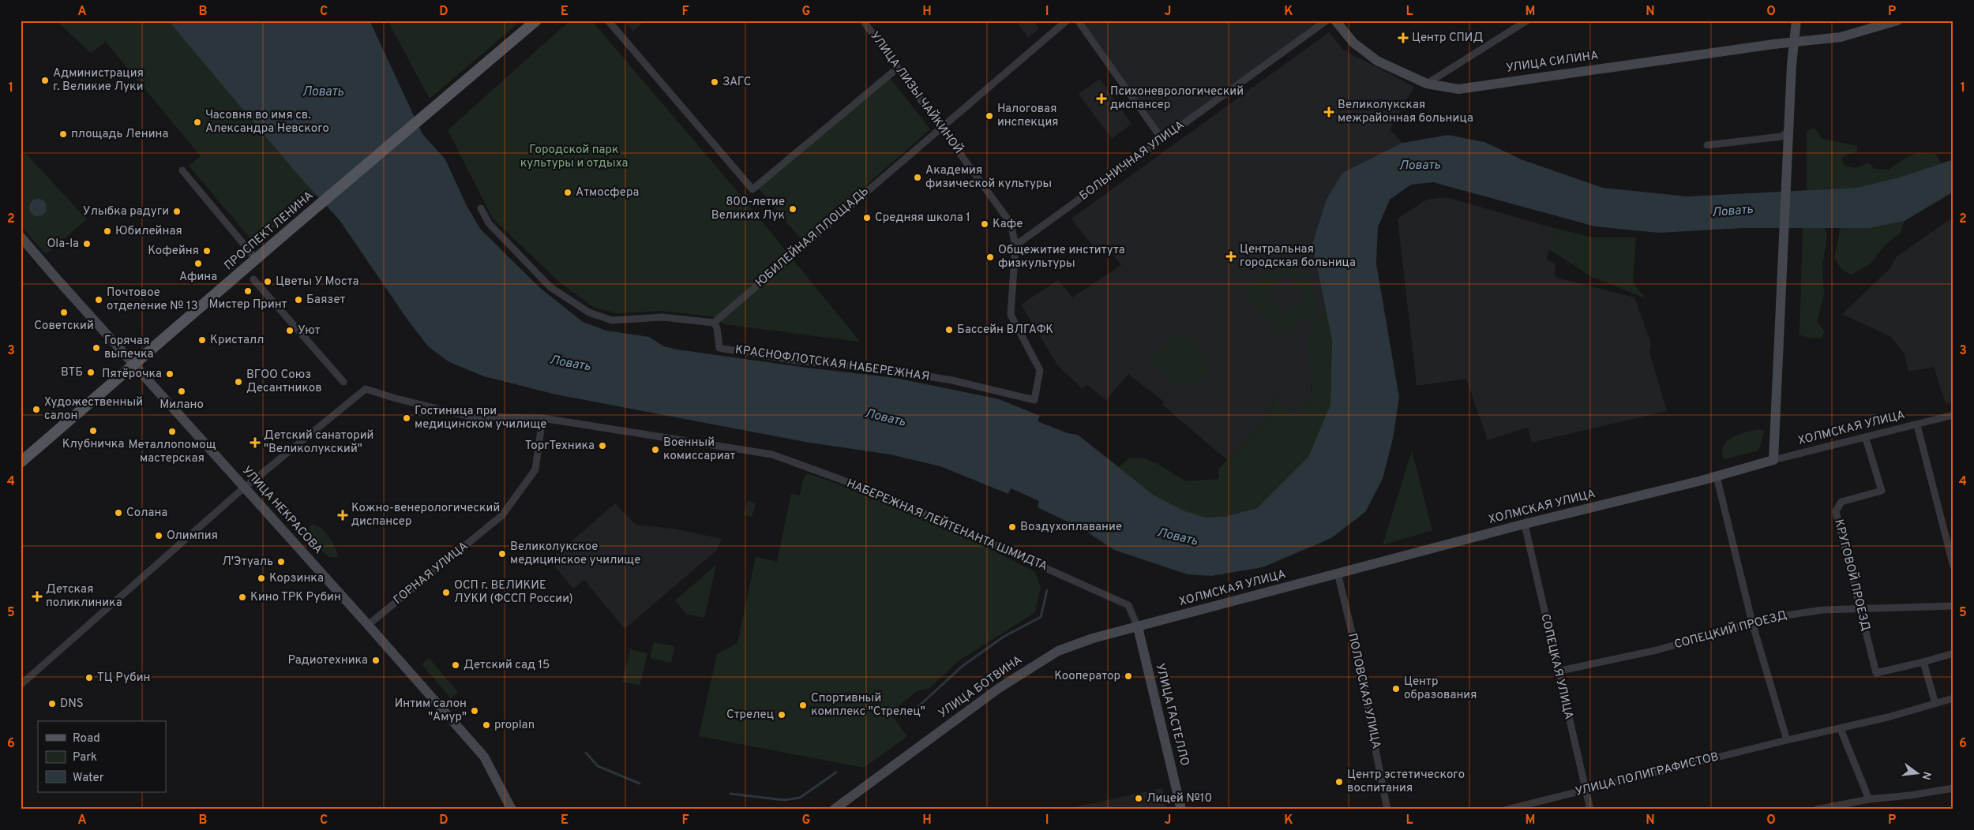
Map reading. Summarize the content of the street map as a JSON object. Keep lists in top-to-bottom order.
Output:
{
  "streets": {
    "main road": [
      "УЛИЦА СИЛИНА",
      "ПРОСПЕКТ ЛЕНИНА",
      "ХОЛМСКАЯ УЛИЦА",
      "УЛИЦА НЕКРАСОВА",
      "УЛИЦА БОТВИНА",
      "УЛИЦА ГАСТЕЛЛО"
    ],
    "street": [
      "УЛИЦА ЛИЗЫ ЧАЙКИНОЙ",
      "БОЛЬНИЧНАЯ УЛИЦА",
      "ЮБИЛЕЙНАЯ ПЛОЩАДЬ",
      "КРАСНОФЛОТСКАЯ НАБЕРЕЖНАЯ",
      "НАБЕРЕЖНАЯ ЛЕЙТЕНАНТА ШМИДТА",
      "ГОРНАЯ УЛИЦА",
      "КРУГОВОЙ ПРОЕЗД",
      "СОПЕЦКИЙ ПРОЕЗД",
      "СОПЕЦКАЯ УЛИЦА",
      "ПОЛОВСКАЯ УЛИЦА",
      "УЛИЦА ПОЛИГРАФИСТОВ"
    ]
  },
  "crossings": [
    ["УЛИЦА ЛИЗЫ ЧАЙКИНОЙ", "БОЛЬНИЧНАЯ УЛИЦА"],
    ["УЛИЦА ЛИЗЫ ЧАЙКИНОЙ", "ЮБИЛЕЙНАЯ ПЛОЩАДЬ"],
    ["УЛИЦА ЛИЗЫ ЧАЙКИНОЙ", "КРАСНОФЛОТСКАЯ НАБЕРЕЖНАЯ"],
    ["ПРОСПЕКТ ЛЕНИНА", "УЛИЦА НЕКРАСОВА"],
    ["ЮБИЛЕЙНАЯ ПЛОЩАДЬ", "КРАСНОФЛОТСКАЯ НАБЕРЕЖНАЯ"],
    ["ХОЛМСКАЯ УЛИЦА", "НАБЕРЕЖНАЯ ЛЕЙТЕНАНТА ШМИДТА"],
    ["ХОЛМСКАЯ УЛИЦА", "КРУГОВОЙ ПРОЕЗД"],
    ["ХОЛМСКАЯ УЛИЦА", "СОПЕЦКАЯ УЛИЦА"],
    ["ХОЛМСКАЯ УЛИЦА", "УЛИЦА БОТВИНА"],
    ["ХОЛМСКАЯ УЛИЦА", "ПОЛОВСКАЯ УЛИЦА"],
    ["ХОЛМСКАЯ УЛИЦА", "УЛИЦА ГАСТЕЛЛО"],
    ["УЛИЦА НЕКРАСОВА", "НАБЕРЕЖНАЯ ЛЕЙТЕНАНТА ШМИДТА"],
    ["УЛИЦА НЕКРАСОВА", "ГОРНАЯ УЛИЦА"],
    ["НАБЕРЕЖНАЯ ЛЕЙТЕНАНТА ШМИДТА", "ГОРНАЯ УЛИЦА"],
    ["НАБЕРЕЖНАЯ ЛЕЙТЕНАНТА ШМИДТА", "УЛИЦА БОТВИНА"],
    ["НАБЕРЕЖНАЯ ЛЕЙТЕНАНТА ШМИДТА", "УЛИЦА ГАСТЕЛЛО"],
    ["КРУГОВОЙ ПРОЕЗД", "СОПЕЦКИЙ ПРОЕЗД"],
    ["СОПЕЦКИЙ ПРОЕЗД", "СОПЕЦКАЯ УЛИЦА"],
    ["СОПЕЦКАЯ УЛИЦА", "УЛИЦА ПОЛИГРАФИСТОВ"],
    ["УЛИЦА БОТВИНА", "УЛИЦА ГАСТЕЛЛО"]
  ],
  "water": ["Ловать"],
  "parks": ["Городской парк культуры и отдыха"],
  "places": {
    "health": [
      "Центр СПИД",
      "Психоневрологический диспансер",
      "Великолукская межрайонная больница",
      "Центральная городская больница",
      "Детский санаторий \"Великолукский\"",
      "Кожно-венерологический диспансер",
      "Детская поликлиника"
    ],
    "other": [
      "Администрация г. Великие Луки",
      "ЗАГС",
      "Налоговая инспекция",
      "Часовня во имя св. Александра Невского",
      "площадь Ленина",
      "Aкадемия физической культуры",
      "Атмосфера",
      "800-летие Великих Лук",
      "Улыбка радуги",
      "Средняя школа 1",
      "Кафе",
      "Юбилейная",
      "Ola-la",
      "Кофейня",
      "Общежитие института физкультуры",
      "Афина",
      "Цветы У Моста",
      "Мистер Принт",
      "Почтовое отделение № 13",
      "Баязет",
      "Советский",
      "Бассейн ВЛГАФК",
      "Уют",
      "Кристалл",
      "Горячая выпечка",
      "ВТБ",
      "Пятёрочка",
      "ВГОО Союз Десантников",
      "Милано",
      "Художественный салон",
      "Гостиница при медицинском училище",
      "Клубничка",
      "Металлопомощ мастерская",
      "ТоргТехника",
      "Военный комиссариат",
      "Солана",
      "Воздухоплавание",
      "Олимпия",
      "Великолукское медицинское училище",
      "Л'Этуаль",
      "Корзинка",
      "ОСП г. ВЕЛИКИЕ ЛУКИ (ФССП России)",
      "Кино ТРК Рубин",
      "Радиотехника",
      "Детский сад 15",
      "Кооператор",
      "ТЦ Рубин",
      "Центр образования",
      "DNS",
      "Спортивный комплекс \"Стрелец\"",
      "Интим салон \"Амур\"",
      "Стрелец",
      "proplan",
      "Центр эстетического воспитания",
      "Лицей №10"
    ]
  },
  "legend": ["Road", "Park", "Water"],
  "north": "right",
  "grid": {
    "columns": [
      "A",
      "B",
      "C",
      "D",
      "E",
      "F",
      "G",
      "H",
      "I",
      "J",
      "K",
      "L",
      "M",
      "N",
      "O",
      "P"
    ],
    "rows": [
      "1",
      "2",
      "3",
      "4",
      "5",
      "6"
    ]
  }
}
